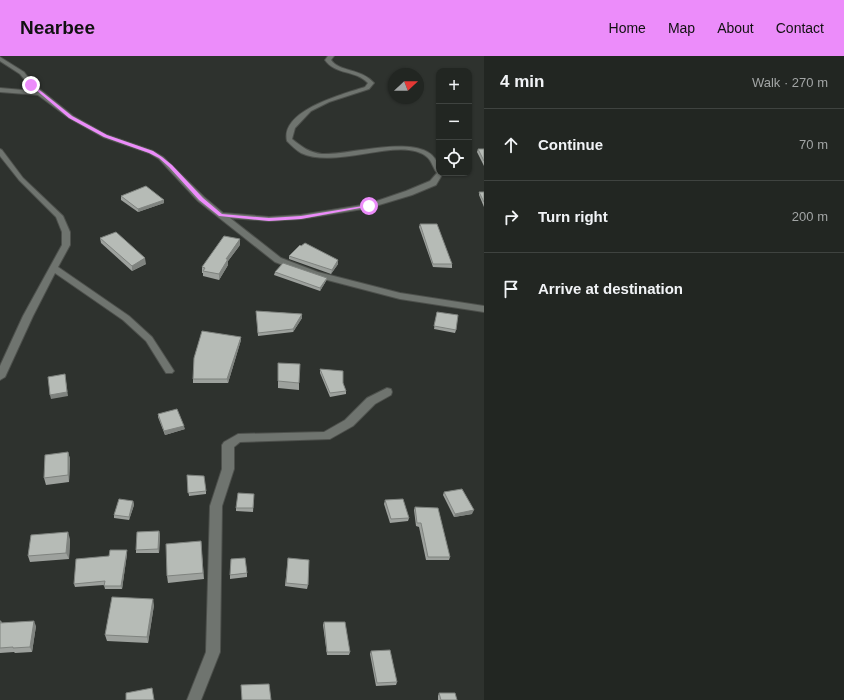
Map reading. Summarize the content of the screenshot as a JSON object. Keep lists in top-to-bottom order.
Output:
{
  "north": "right",
  "page": {
    "header": "Nearbee",
    "nav": [
      "Home",
      "Map",
      "About",
      "Contact"
    ],
    "heading": ["4 min", "Walk · 270 m"],
    "map_buttons": ["+", "−"],
    "list": [
      ["Continue", "70 m"],
      ["Turn right", "200 m"],
      "Arrive at destination"
    ]
  }
}
